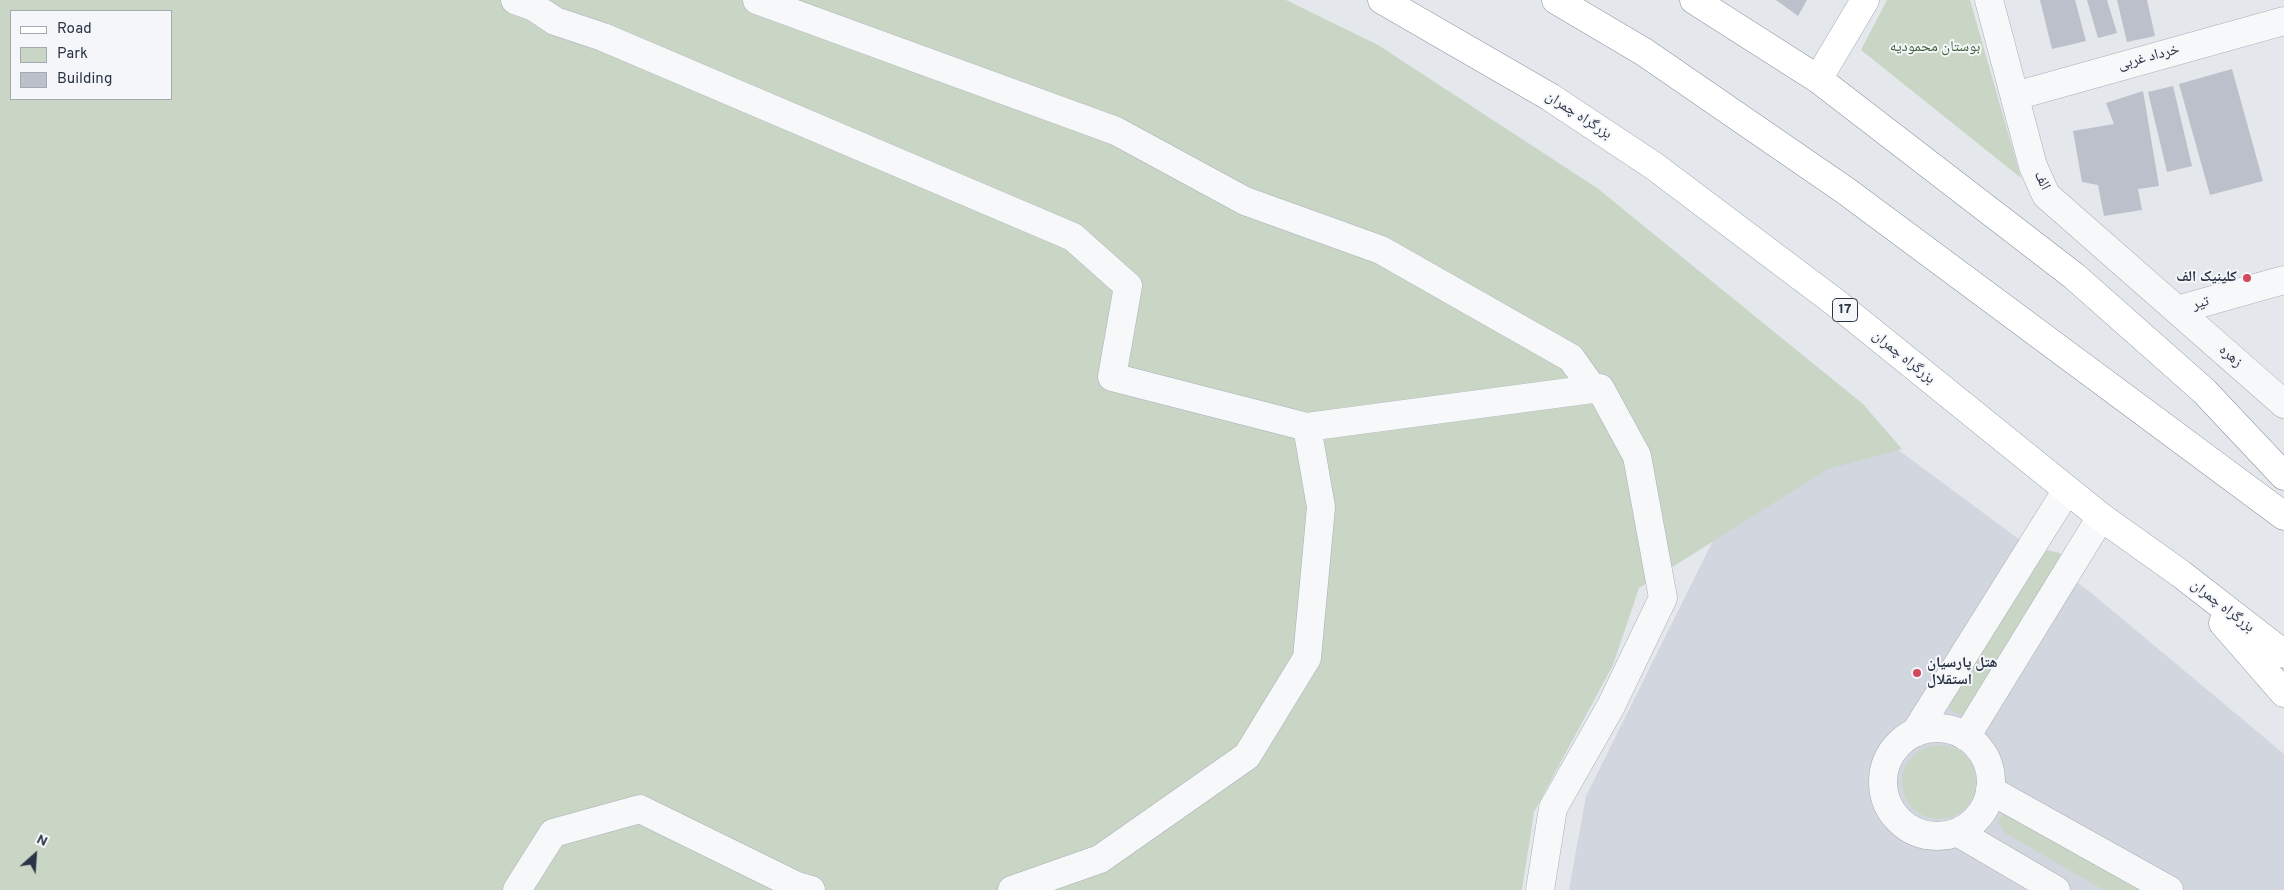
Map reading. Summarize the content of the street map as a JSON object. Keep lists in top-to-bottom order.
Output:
{
  "streets": {
    "main road": ["بزرگراه چمران", "17"],
    "street": [
      "خرداد غربی",
      "الف",
      "تیر",
      "زهره"
    ]
  },
  "crossings": [
    ["خرداد غربی", "الف"],
    ["الف", "تیر"],
    ["الف", "زهره"],
    ["تیر", "زهره"]
  ],
  "parks": ["بوستان محمودیه"],
  "places": ["کلینیک الف", "هتل پارسیان استقلال"],
  "legend": ["Road", "Park", "Building"],
  "north": "top right"
}
